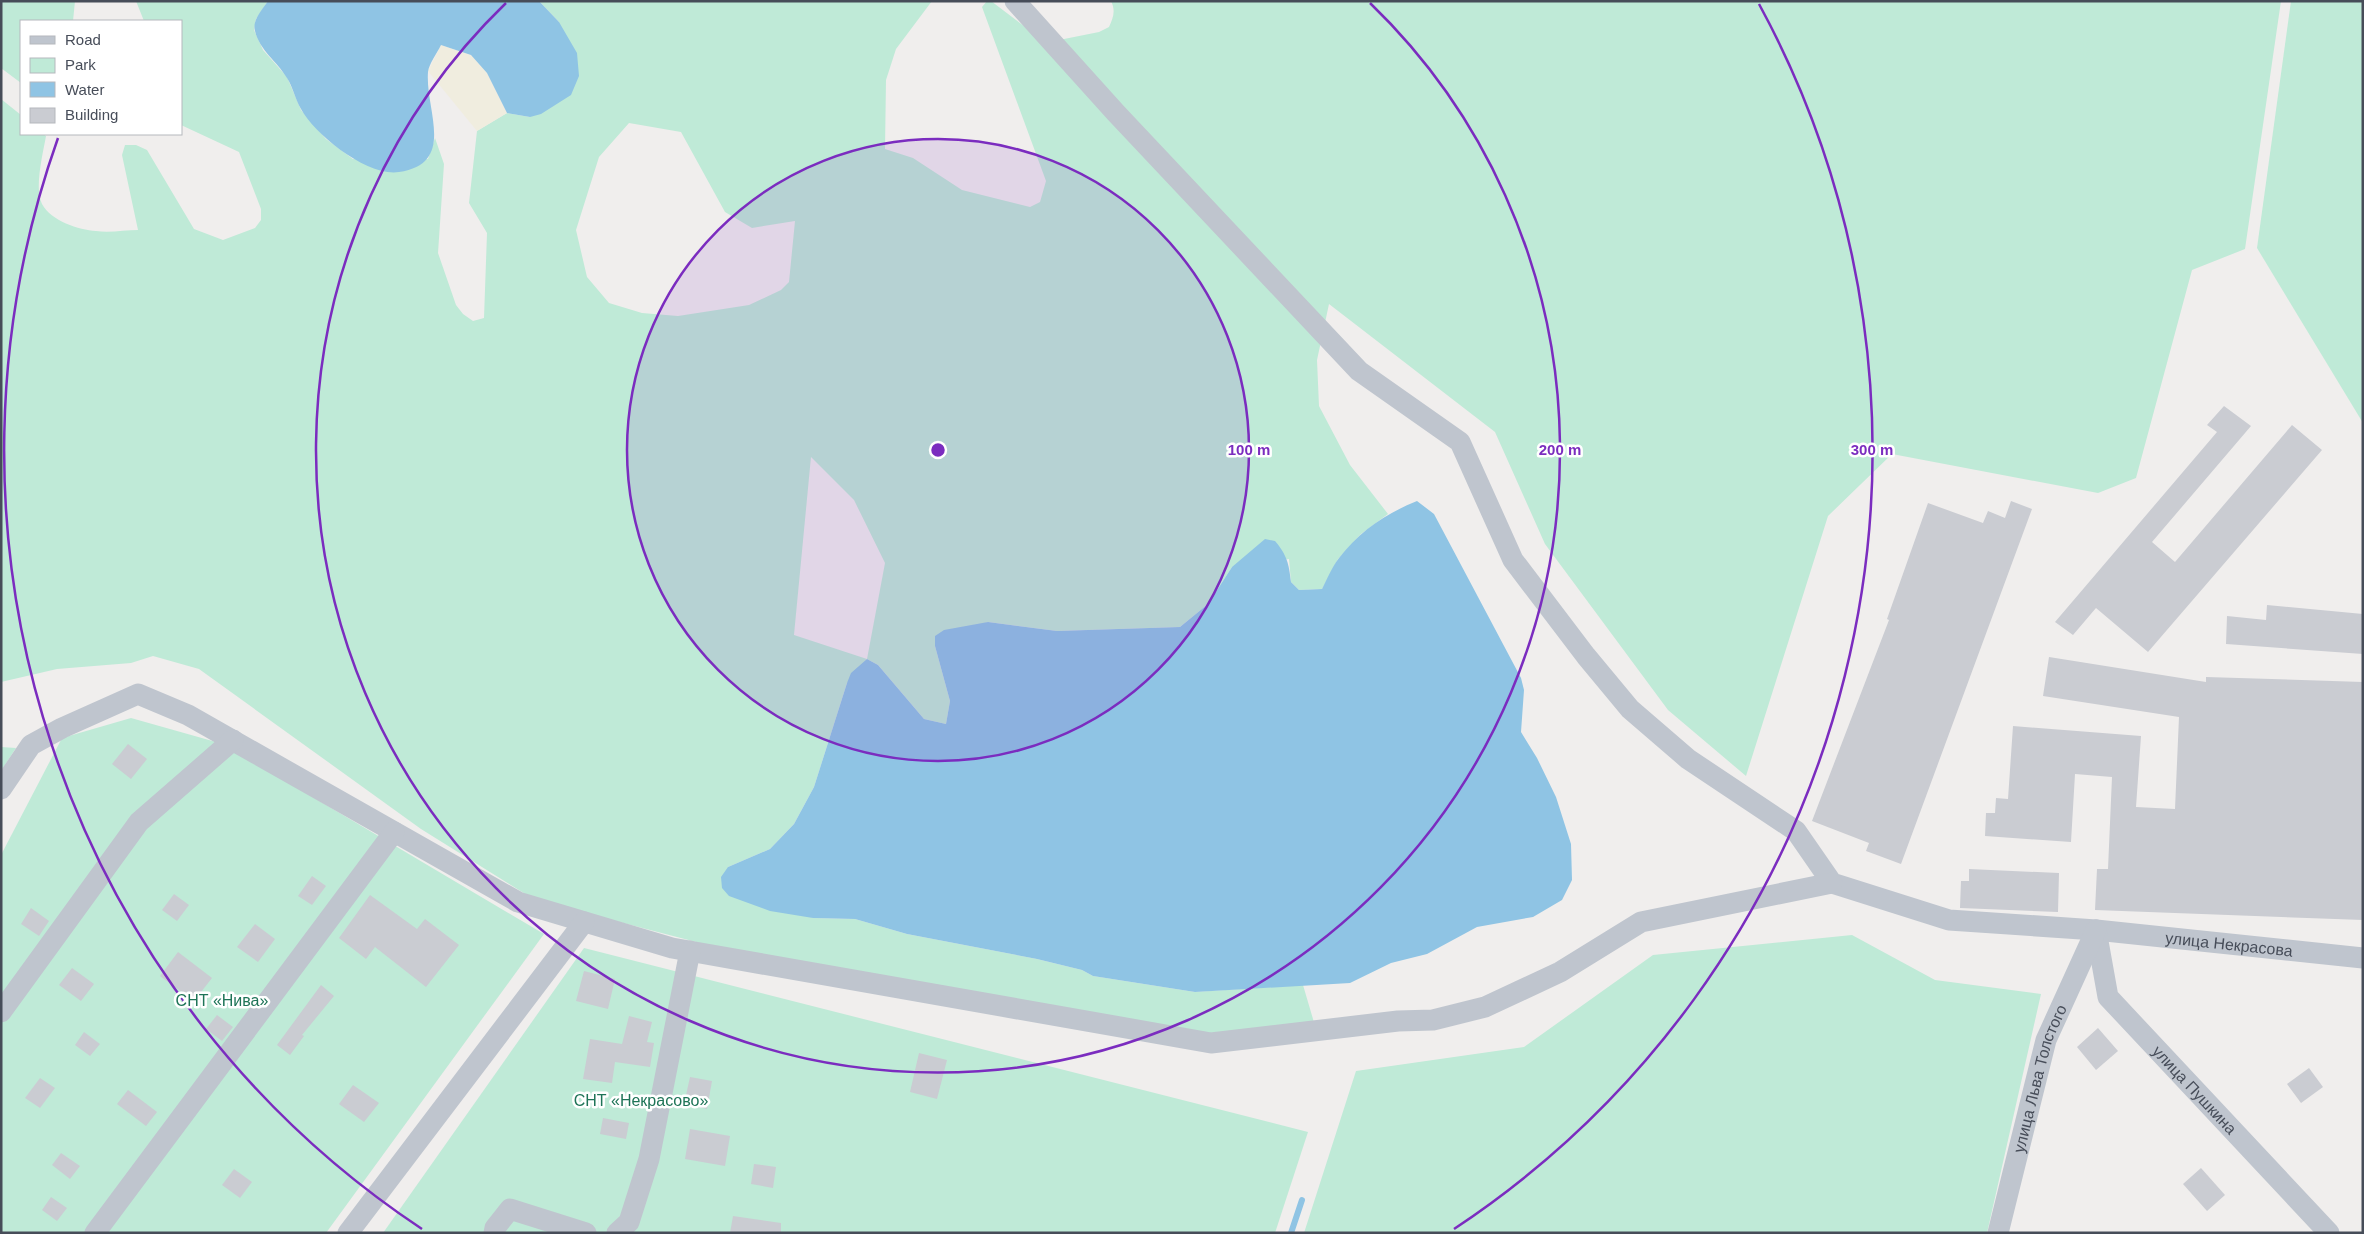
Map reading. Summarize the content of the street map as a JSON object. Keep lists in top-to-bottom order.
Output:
{
  "streets": {
    "street": ["улица Некрасова", "улица Льва Толстого", "улица Пушкина"]
  },
  "crossings": [
    ["улица Некрасова", "улица Льва Толстого"],
    ["улица Некрасова", "улица Пушкина"],
    ["улица Льва Толстого", "улица Пушкина"]
  ],
  "parks": ["СНТ «Нива»", "СНТ «Некрасово»"],
  "legend": [
    "Road",
    "Park",
    "Water",
    "Building"
  ],
  "rings": ["100 m", "200 m", "300 m"]
}
